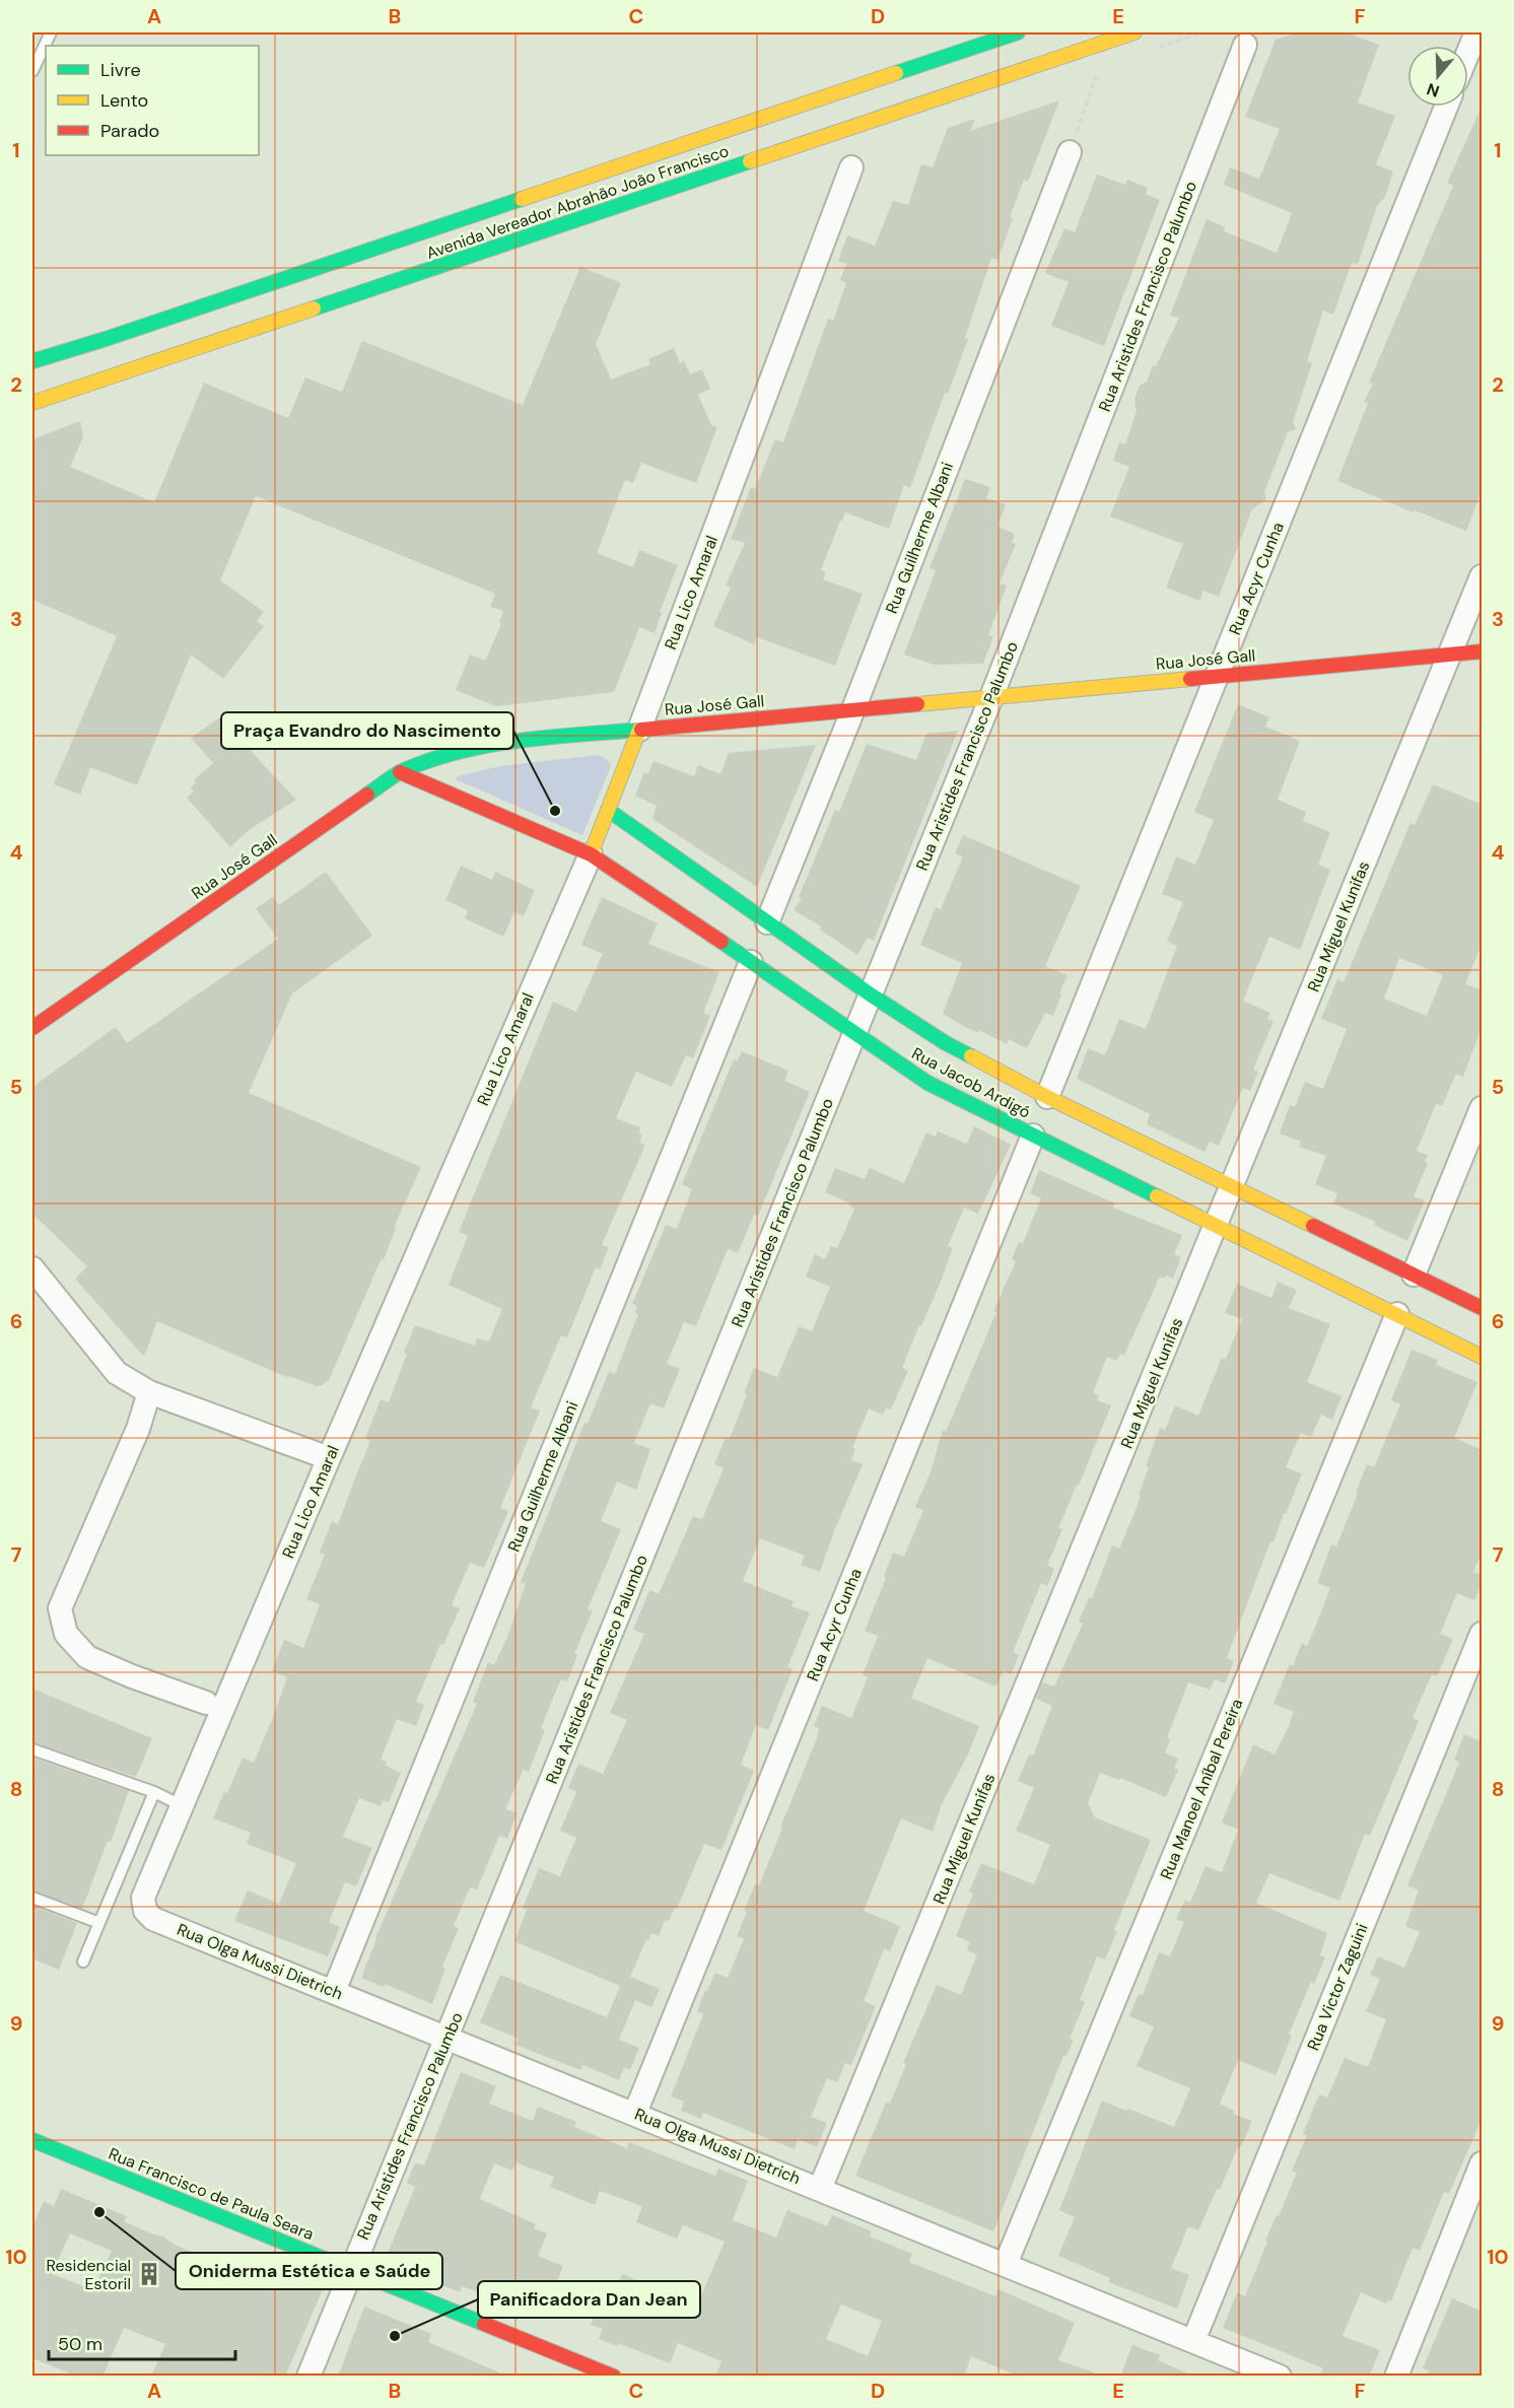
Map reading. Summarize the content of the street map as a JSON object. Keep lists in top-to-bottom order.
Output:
{
  "streets": {
    "main road": [
      "Avenida Vereador Abrahão João Francisco",
      "Rua Lico Amaral",
      "Rua José Gall",
      "Rua Jacob Ardigó",
      "Rua Francisco de Paula Seara"
    ],
    "street": [
      "Rua Aristides Francisco Palumbo",
      "Rua Guilherme Albani",
      "Rua Acyr Cunha",
      "Rua Miguel Kunifas",
      "Rua Manoel Aníbal Pereira",
      "Rua Olga Mussi Dietrich",
      "Rua Victor Zaguini"
    ]
  },
  "crossings": [
    ["Rua Aristides Francisco Palumbo", "Rua José Gall"],
    ["Rua Aristides Francisco Palumbo", "Rua Jacob Ardigó"],
    ["Rua Aristides Francisco Palumbo", "Rua Olga Mussi Dietrich"],
    ["Rua Aristides Francisco Palumbo", "Rua Francisco de Paula Seara"],
    ["Rua Guilherme Albani", "Rua José Gall"],
    ["Rua Guilherme Albani", "Rua Jacob Ardigó"],
    ["Rua Guilherme Albani", "Rua Olga Mussi Dietrich"],
    ["Rua Acyr Cunha", "Rua José Gall"],
    ["Rua Acyr Cunha", "Rua Jacob Ardigó"],
    ["Rua Acyr Cunha", "Rua Olga Mussi Dietrich"],
    ["Rua Lico Amaral", "Rua José Gall"],
    ["Rua Lico Amaral", "Rua Jacob Ardigó"],
    ["Rua Lico Amaral", "Rua Olga Mussi Dietrich"],
    ["Rua José Gall", "Rua Miguel Kunifas"],
    ["Rua José Gall", "Rua Jacob Ardigó"],
    ["Rua Miguel Kunifas", "Rua Jacob Ardigó"],
    ["Rua Miguel Kunifas", "Rua Olga Mussi Dietrich"],
    ["Rua Jacob Ardigó", "Rua Manoel Aníbal Pereira"],
    ["Rua Manoel Aníbal Pereira", "Rua Olga Mussi Dietrich"],
    ["Rua Olga Mussi Dietrich", "Rua Victor Zaguini"]
  ],
  "places": {
    "other": ["Praça Evandro do Nascimento", "Oniderma Estética e Saúde", "Panificadora Dan Jean"],
    "building": ["Residencial Estoril"]
  },
  "legend": ["Livre", "Lento", "Parado"],
  "scale_bar": "50 m",
  "north": "bottom",
  "grid": {
    "columns": [
      "A",
      "B",
      "C",
      "D",
      "E",
      "F"
    ],
    "rows": [
      "1",
      "2",
      "3",
      "4",
      "5",
      "6",
      "7",
      "8",
      "9",
      "10"
    ]
  }
}
